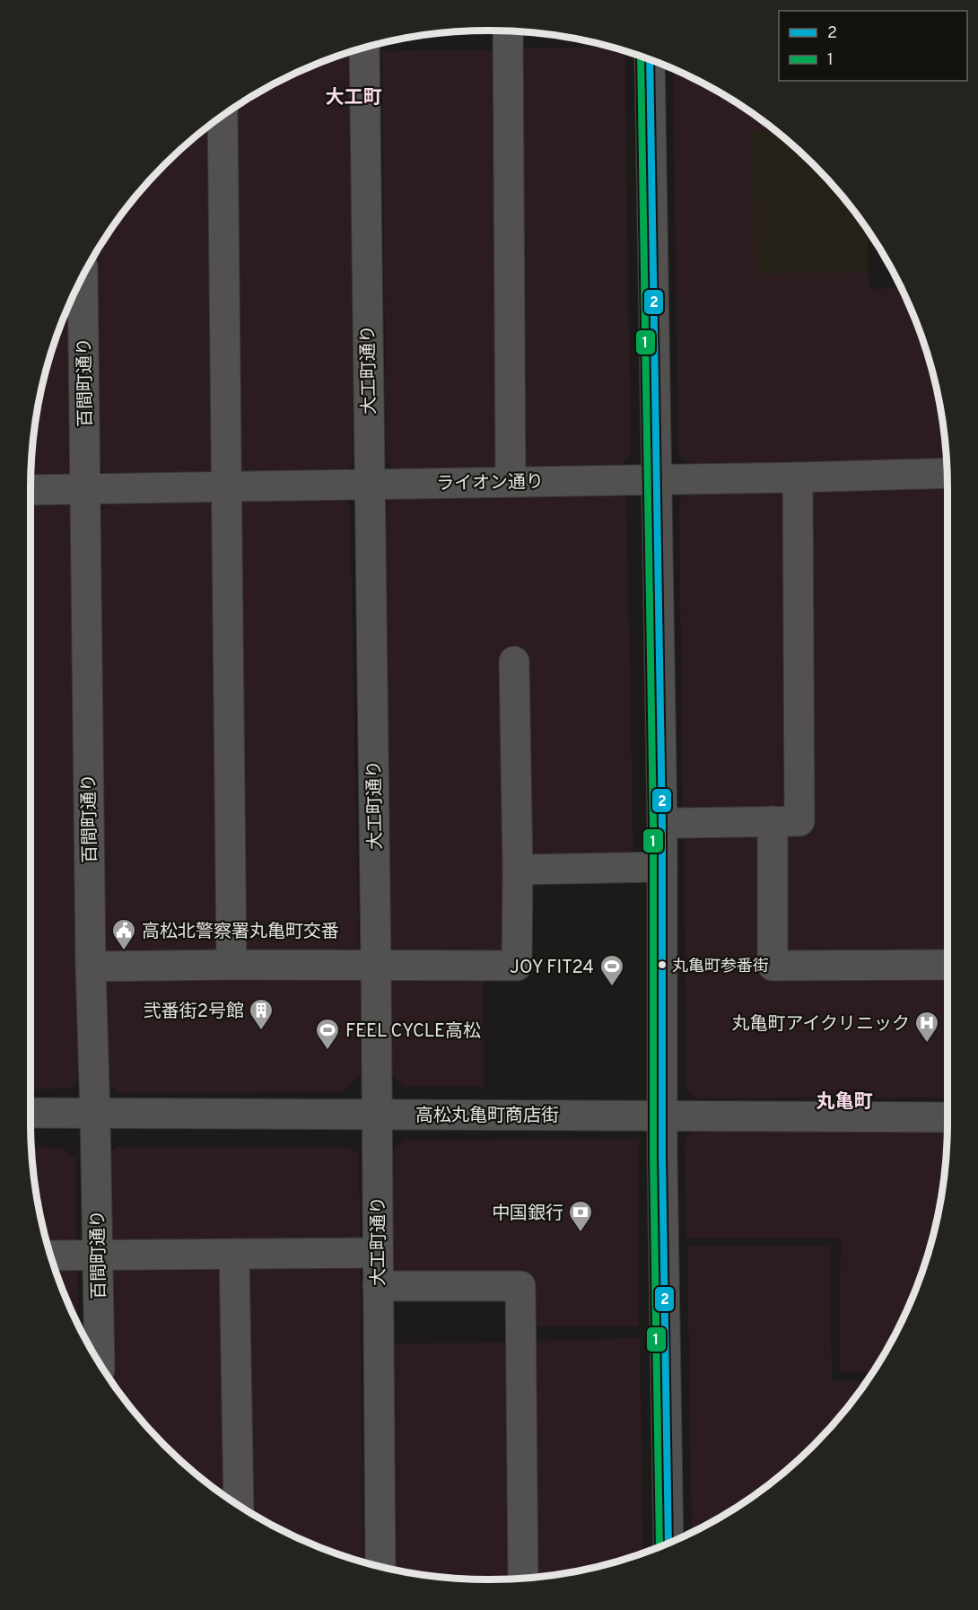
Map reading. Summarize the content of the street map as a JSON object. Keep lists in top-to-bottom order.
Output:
{
  "streets": {
    "street": [
      "大工町通り",
      "百間町通り",
      "ライオン通り",
      "高松丸亀町商店街"
    ]
  },
  "crossings": [
    ["大工町通り", "ライオン通り"],
    ["大工町通り", "高松丸亀町商店街"],
    ["百間町通り", "ライオン通り"],
    ["百間町通り", "高松丸亀町商店街"]
  ],
  "districts": ["大工町", "丸亀町"],
  "places": {
    "public building": ["高松北警察署丸亀町交番"],
    "other": ["丸亀町参番街"],
    "sports": ["JOY FIT24", "FEEL CYCLE高松"],
    "building": ["弐番街2号館"],
    "hospital": ["丸亀町アイクリニック"],
    "bank": ["中国銀行"]
  },
  "lines": ["transit line 1", "transit line 2"],
  "legend": ["2", "1"]
}
